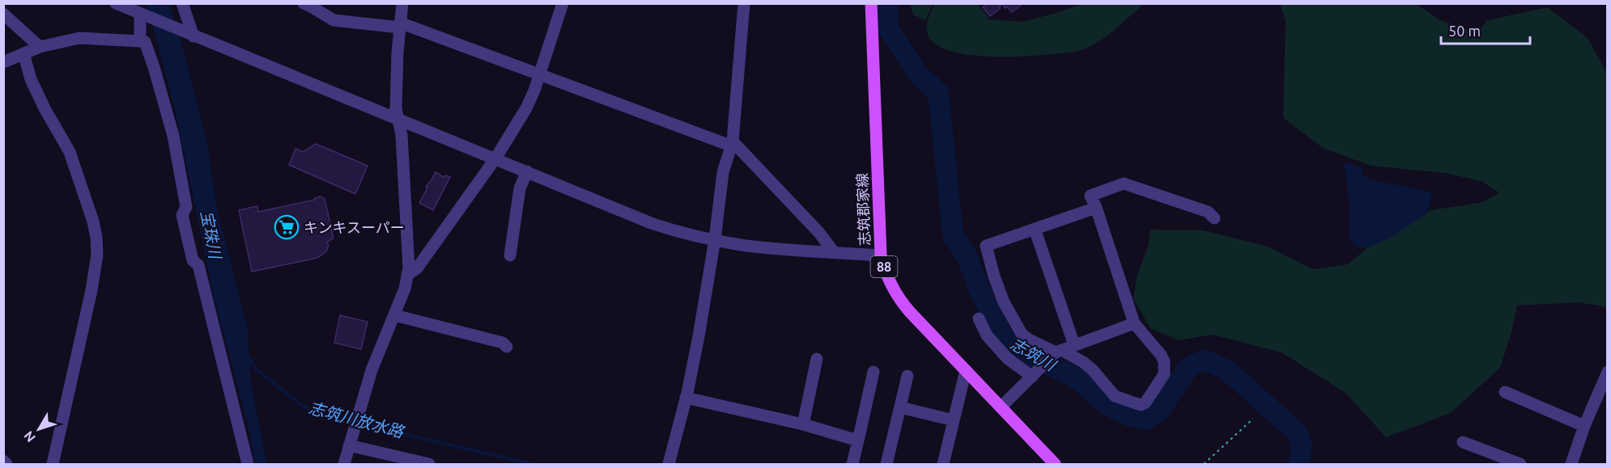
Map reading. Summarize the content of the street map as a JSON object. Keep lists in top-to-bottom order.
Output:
{
  "streets": {
    "main road": ["志筑郡家線", "88"]
  },
  "water": ["宝珠川", "志筑川", "志筑川放水路"],
  "places": {
    "supermarket": ["キンキスーパー"]
  },
  "scale_bar": "50 m",
  "north": "bottom left"
}
